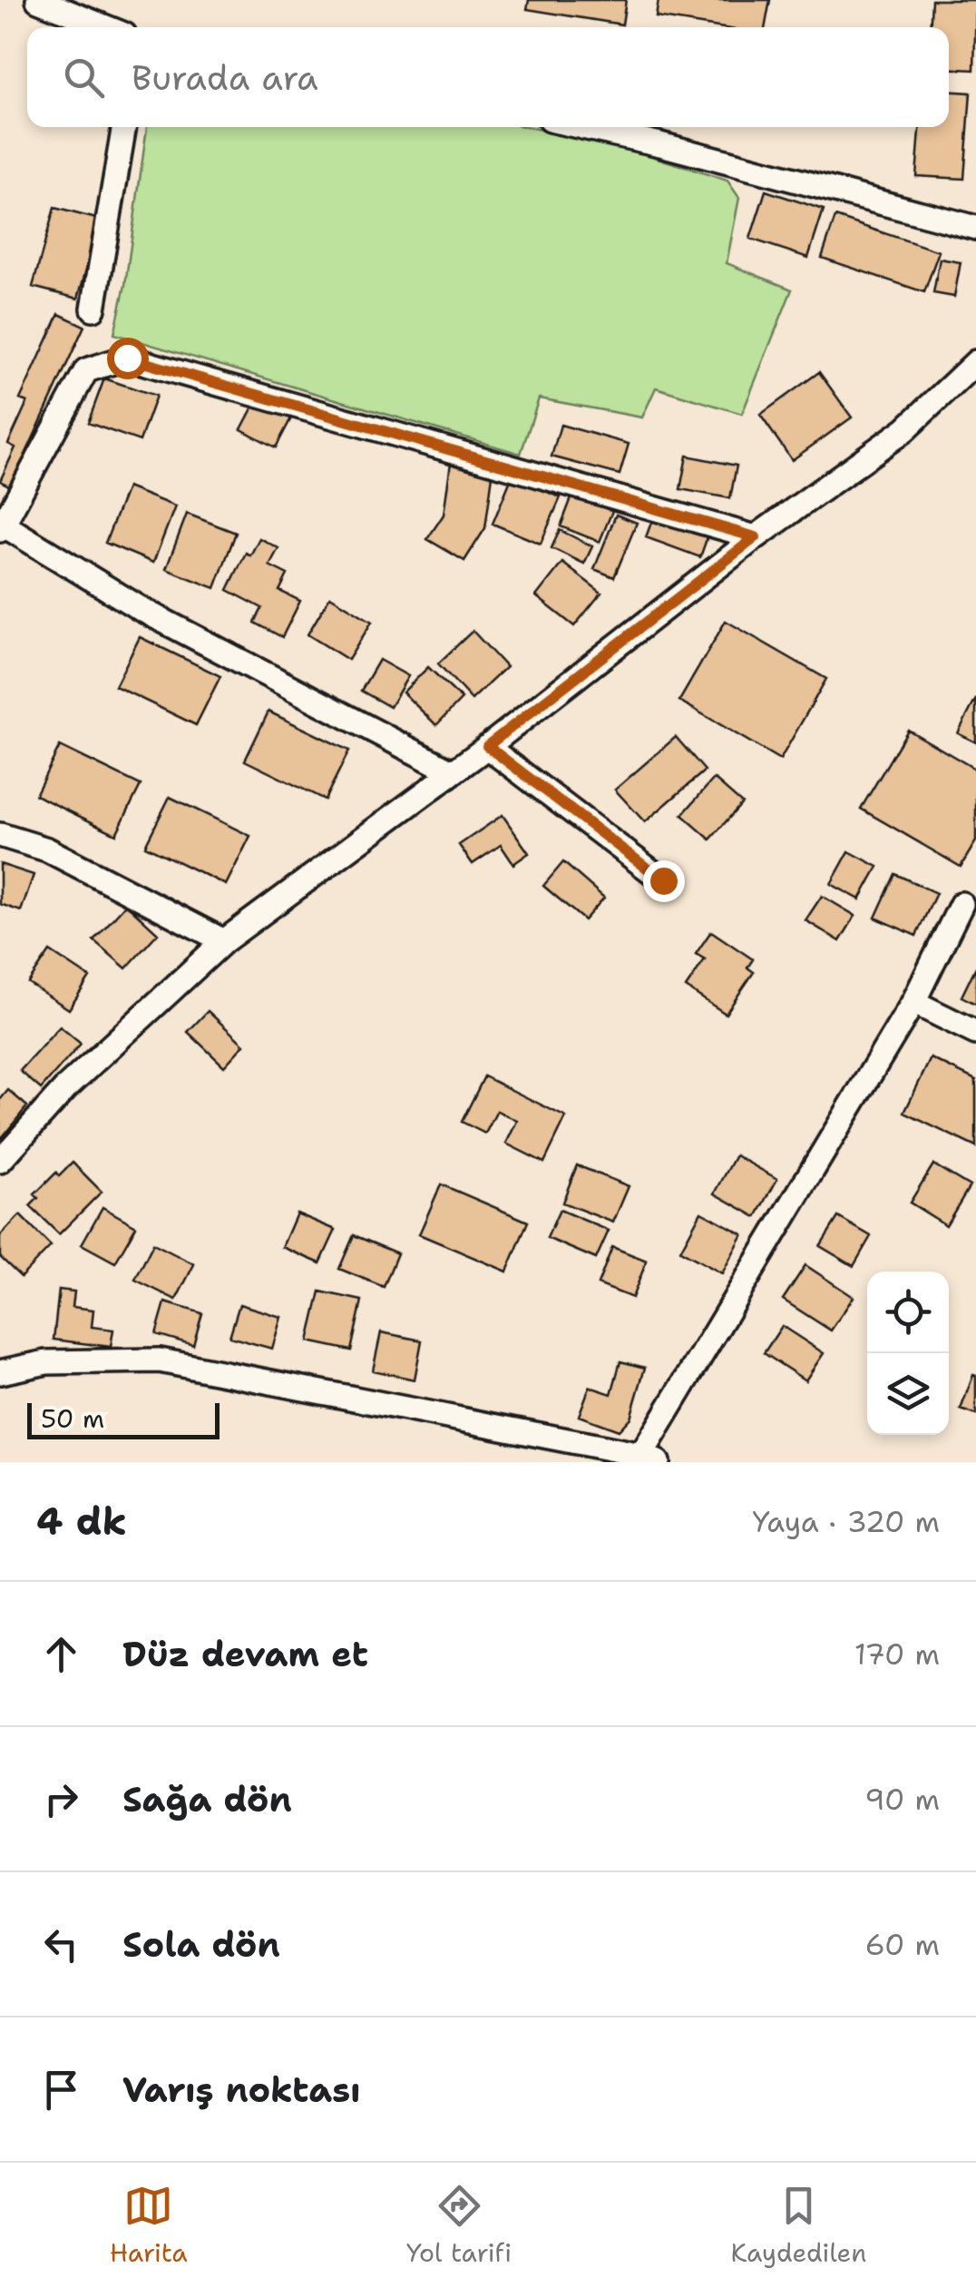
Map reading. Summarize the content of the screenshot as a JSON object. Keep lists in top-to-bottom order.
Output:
{
  "scale_bar": "50 m",
  "page": {
    "search": "Burada ara",
    "scale": "50 m",
    "heading": ["4 dk", "Yaya · 320 m"],
    "list": [
      ["Düz devam et", "170 m"],
      ["Sağa dön", "90 m"],
      ["Sola dön", "60 m"],
      "Varış noktası"
    ],
    "nav": ["Harita", "Yol tarifi", "Kaydedilen"]
  }
}
